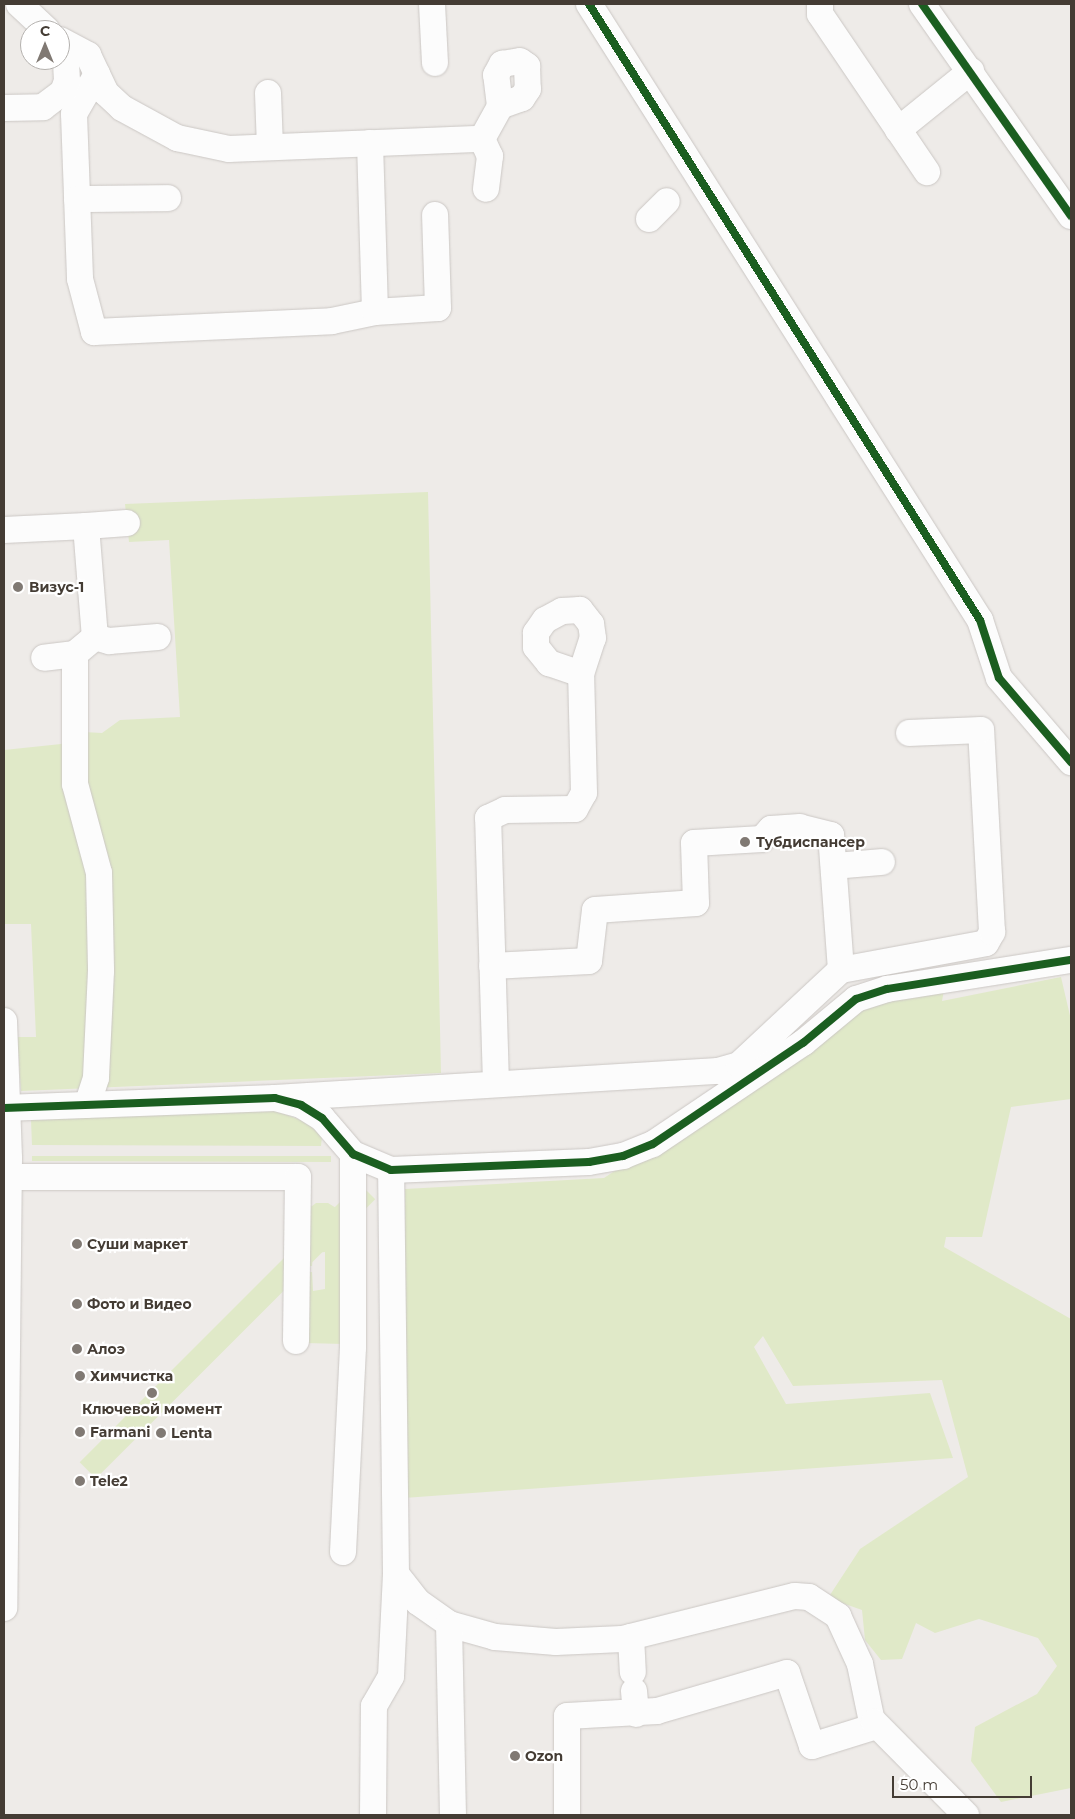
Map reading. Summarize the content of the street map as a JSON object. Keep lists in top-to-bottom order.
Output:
{
  "places": [
    "Визус-1",
    "Тубдиспансер",
    "Суши маркет",
    "Фото и Видео",
    "Алоэ",
    "Химчистка",
    "Ключевой момент",
    "Farmani",
    "Lenta",
    "Tele2",
    "Ozon"
  ],
  "scale_bar": "50 m",
  "north": "top"
}
